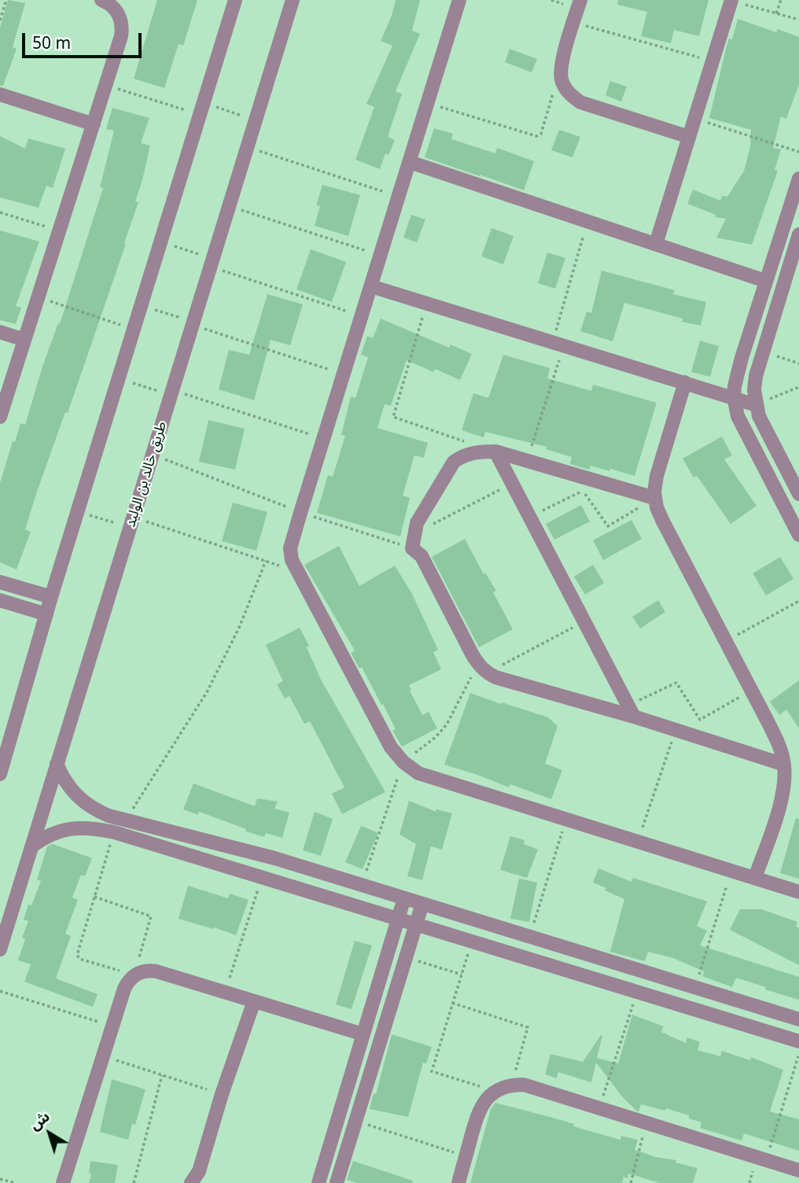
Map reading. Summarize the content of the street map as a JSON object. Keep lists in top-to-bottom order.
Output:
{
  "streets": {
    "street": ["طريق خالد بن الوليد"]
  },
  "scale_bar": "50 m",
  "north": "top left"
}
